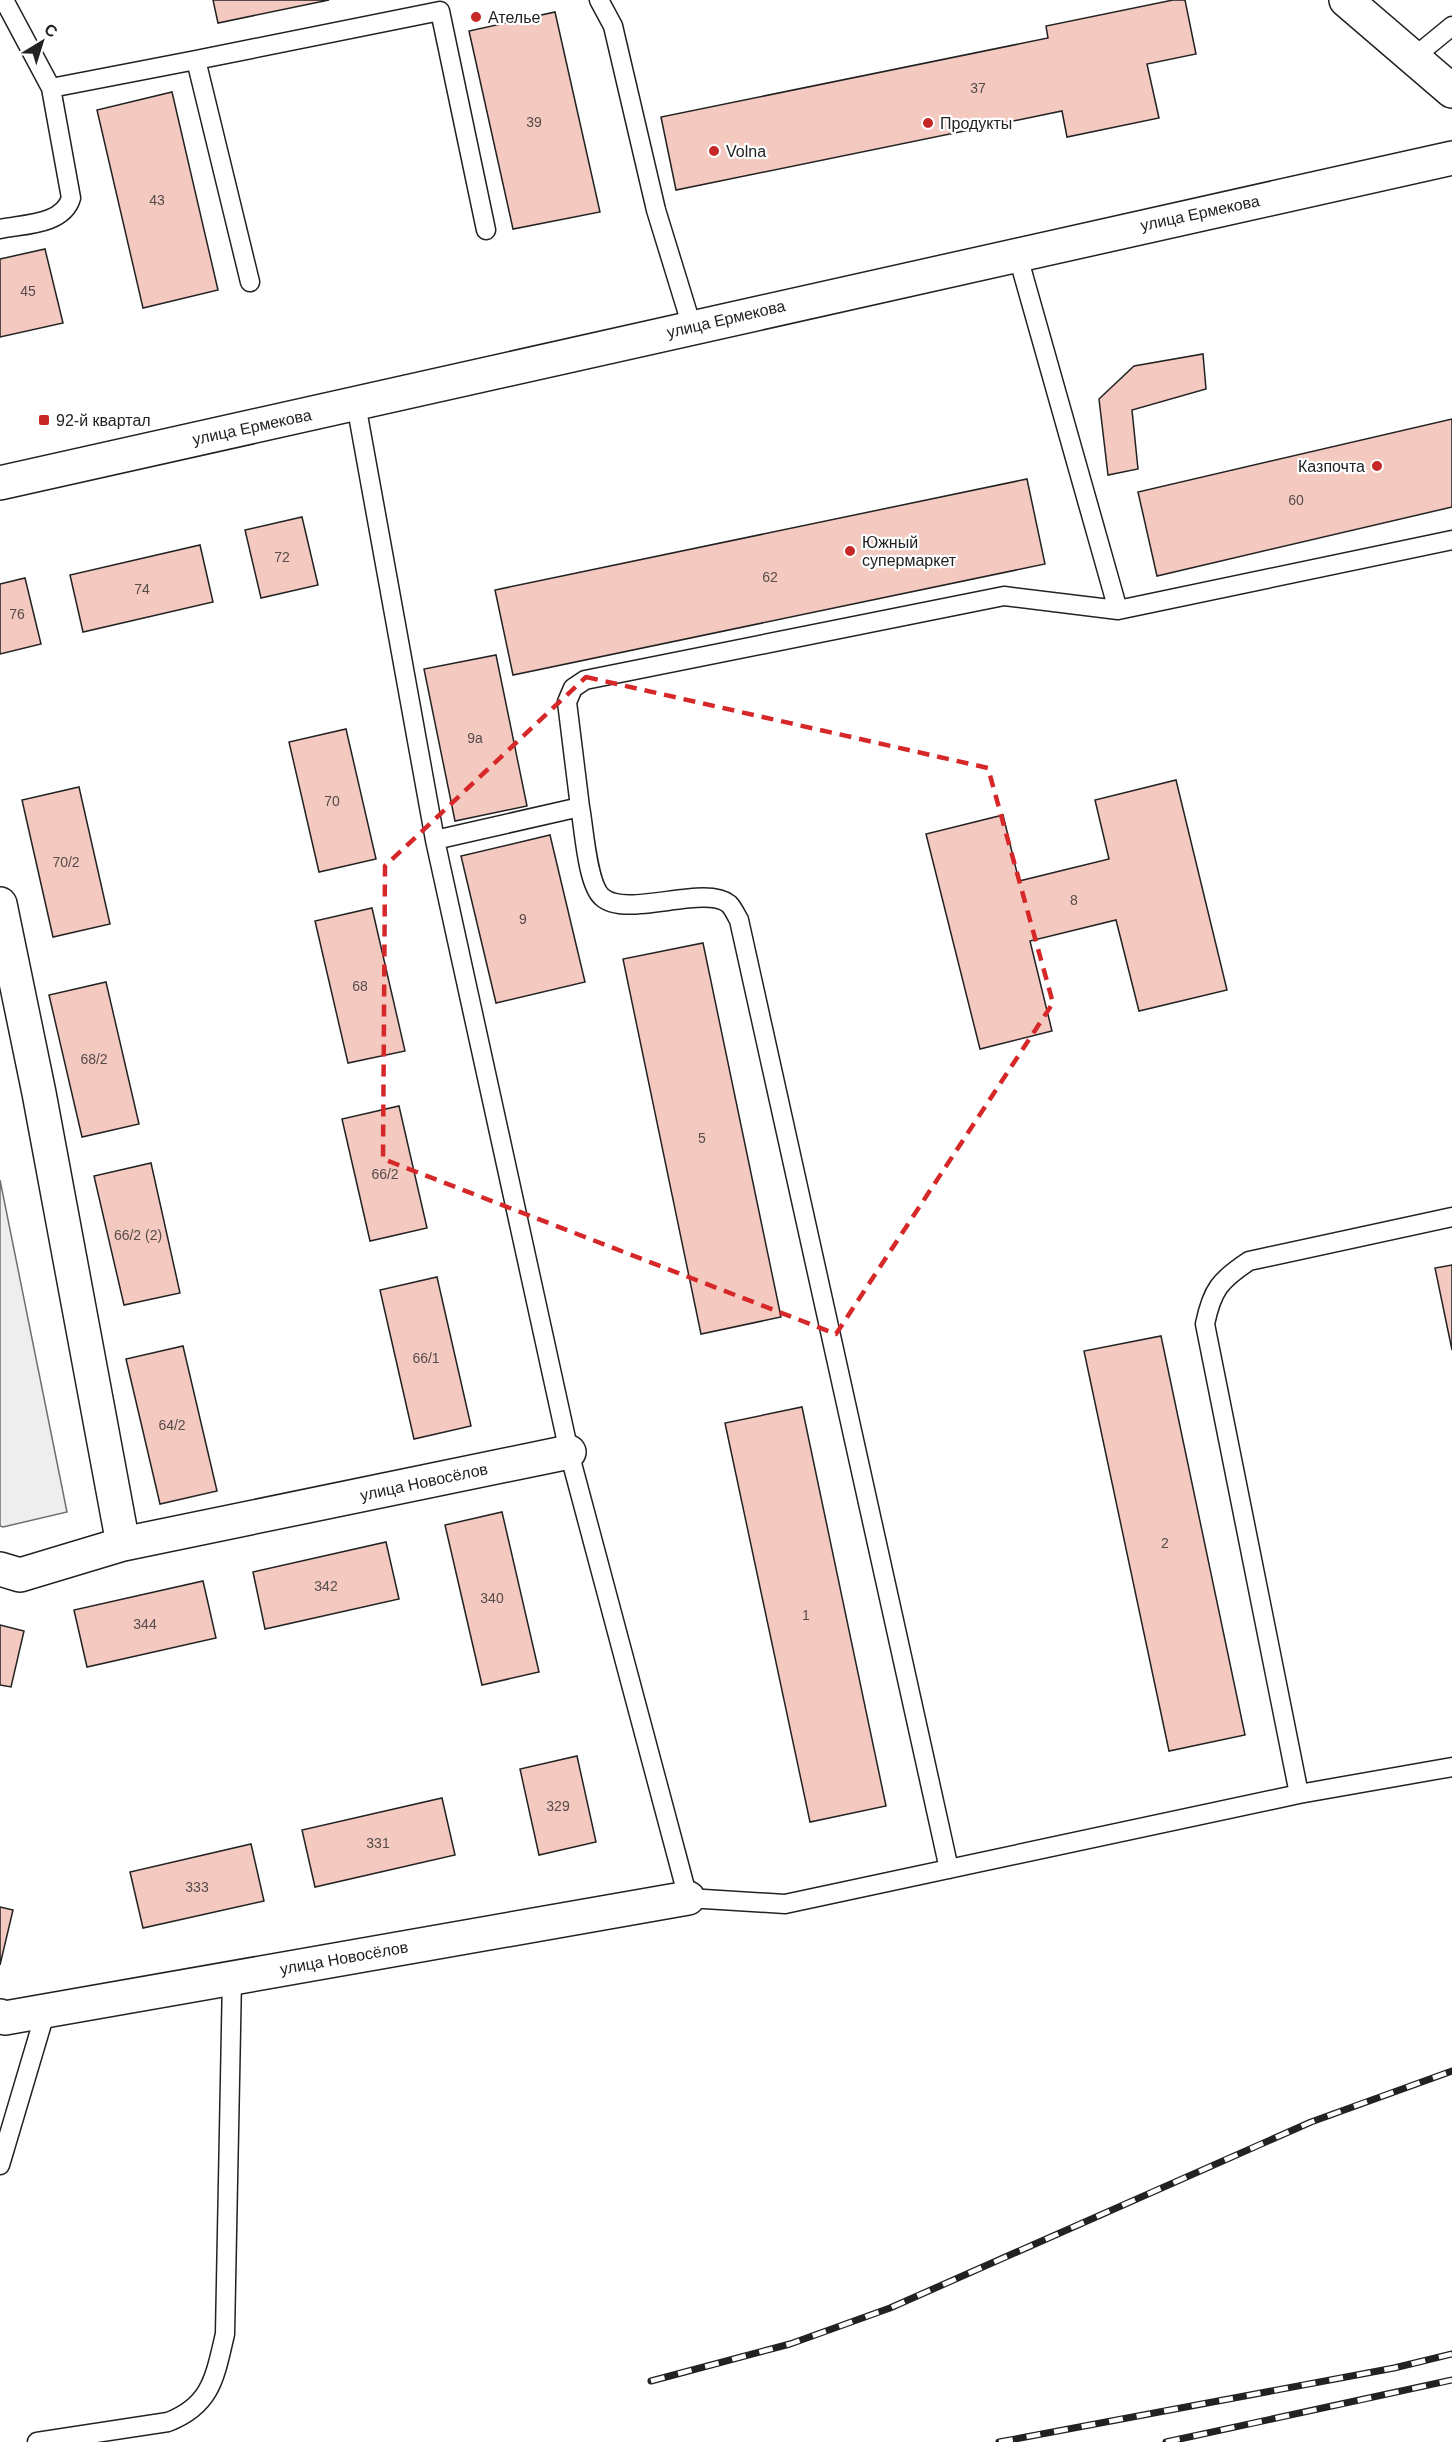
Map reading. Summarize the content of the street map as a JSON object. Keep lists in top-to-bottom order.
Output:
{
  "streets": {
    "street": ["улица Ермекова", "улица Новосёлов"]
  },
  "places": {
    "other": [
      "Ателье",
      "Продукты",
      "Volna",
      "Казпочта",
      "Южный супермаркет"
    ],
    "transit": ["92-й квартал"]
  },
  "house_numbers": [
    "37",
    "39",
    "43",
    "45",
    "60",
    "72",
    "62",
    "74",
    "76",
    "9а",
    "70",
    "70/2",
    "8",
    "9",
    "68",
    "68/2",
    "5",
    "66/2",
    "66/2 (2)",
    "66/1",
    "64/2",
    "2",
    "342",
    "340",
    "1",
    "344",
    "329",
    "331",
    "333"
  ],
  "north": "top right"
}
